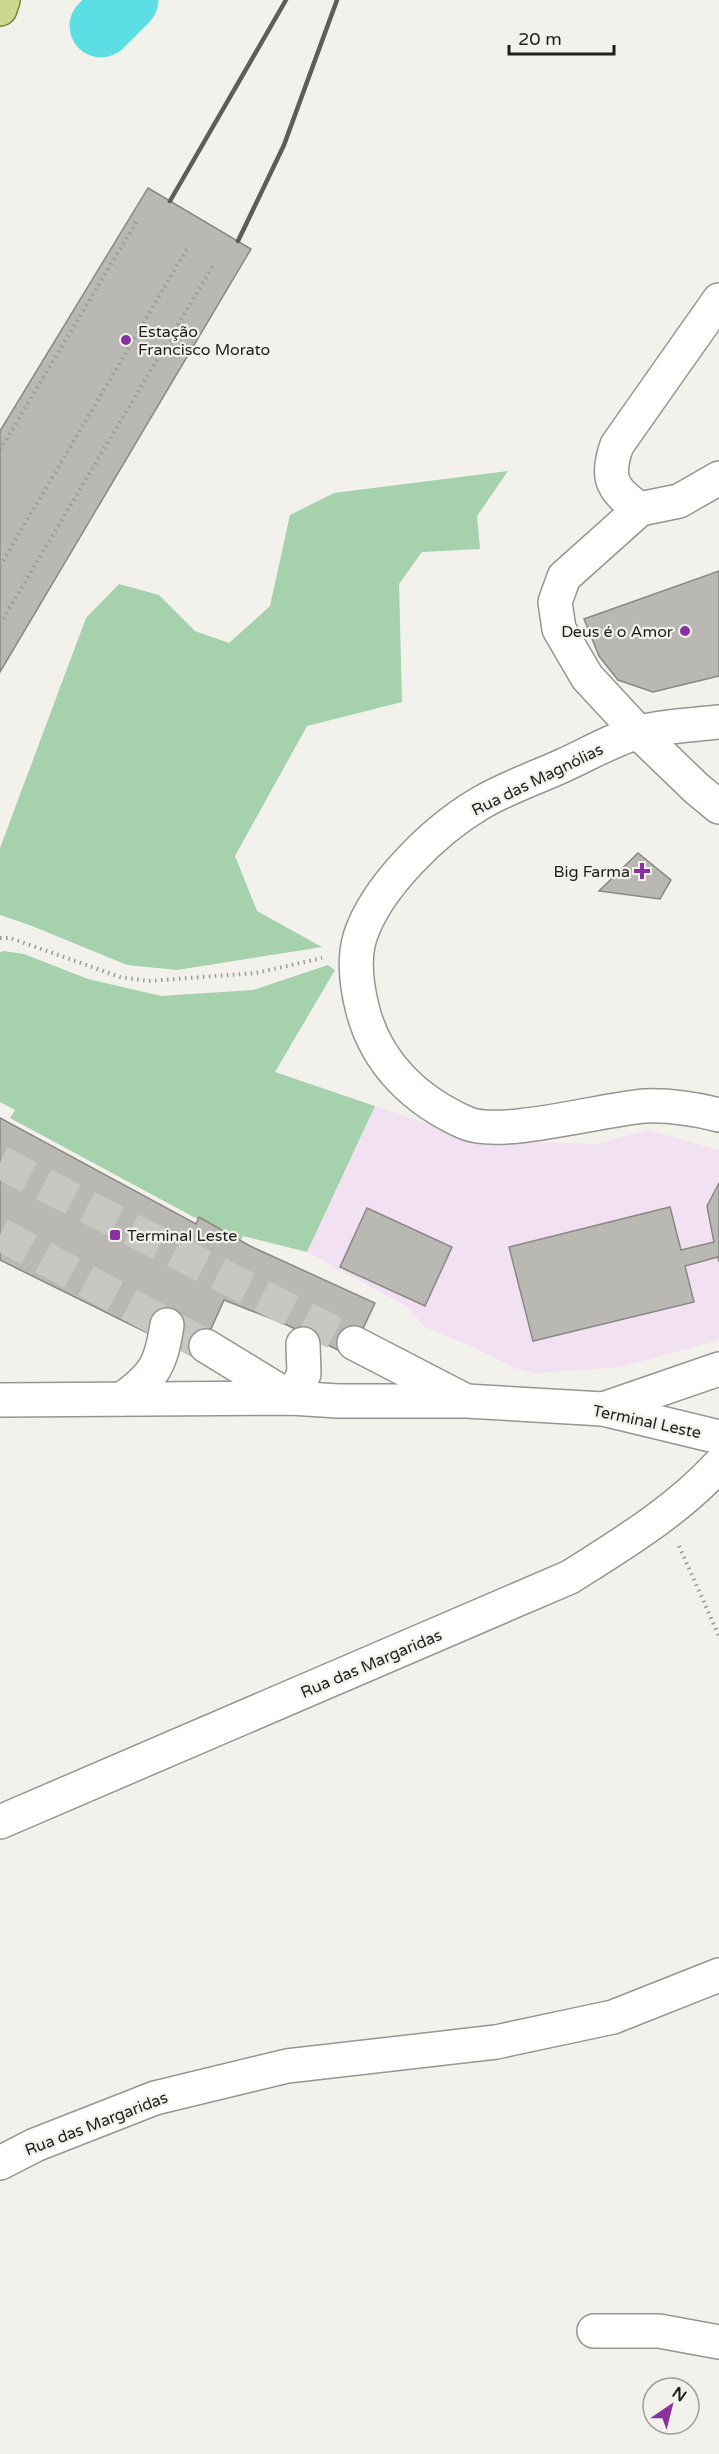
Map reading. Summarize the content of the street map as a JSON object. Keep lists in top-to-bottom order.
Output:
{
  "streets": {
    "street": ["Rua das Magnólias", "Terminal Leste", "Rua das Margaridas"]
  },
  "places": {
    "other": ["Estação Francisco Morato", "Deus é o Amor"],
    "health": ["Big Farma"],
    "transit": ["Terminal Leste"]
  },
  "scale_bar": "20 m",
  "north": "top right"
}
